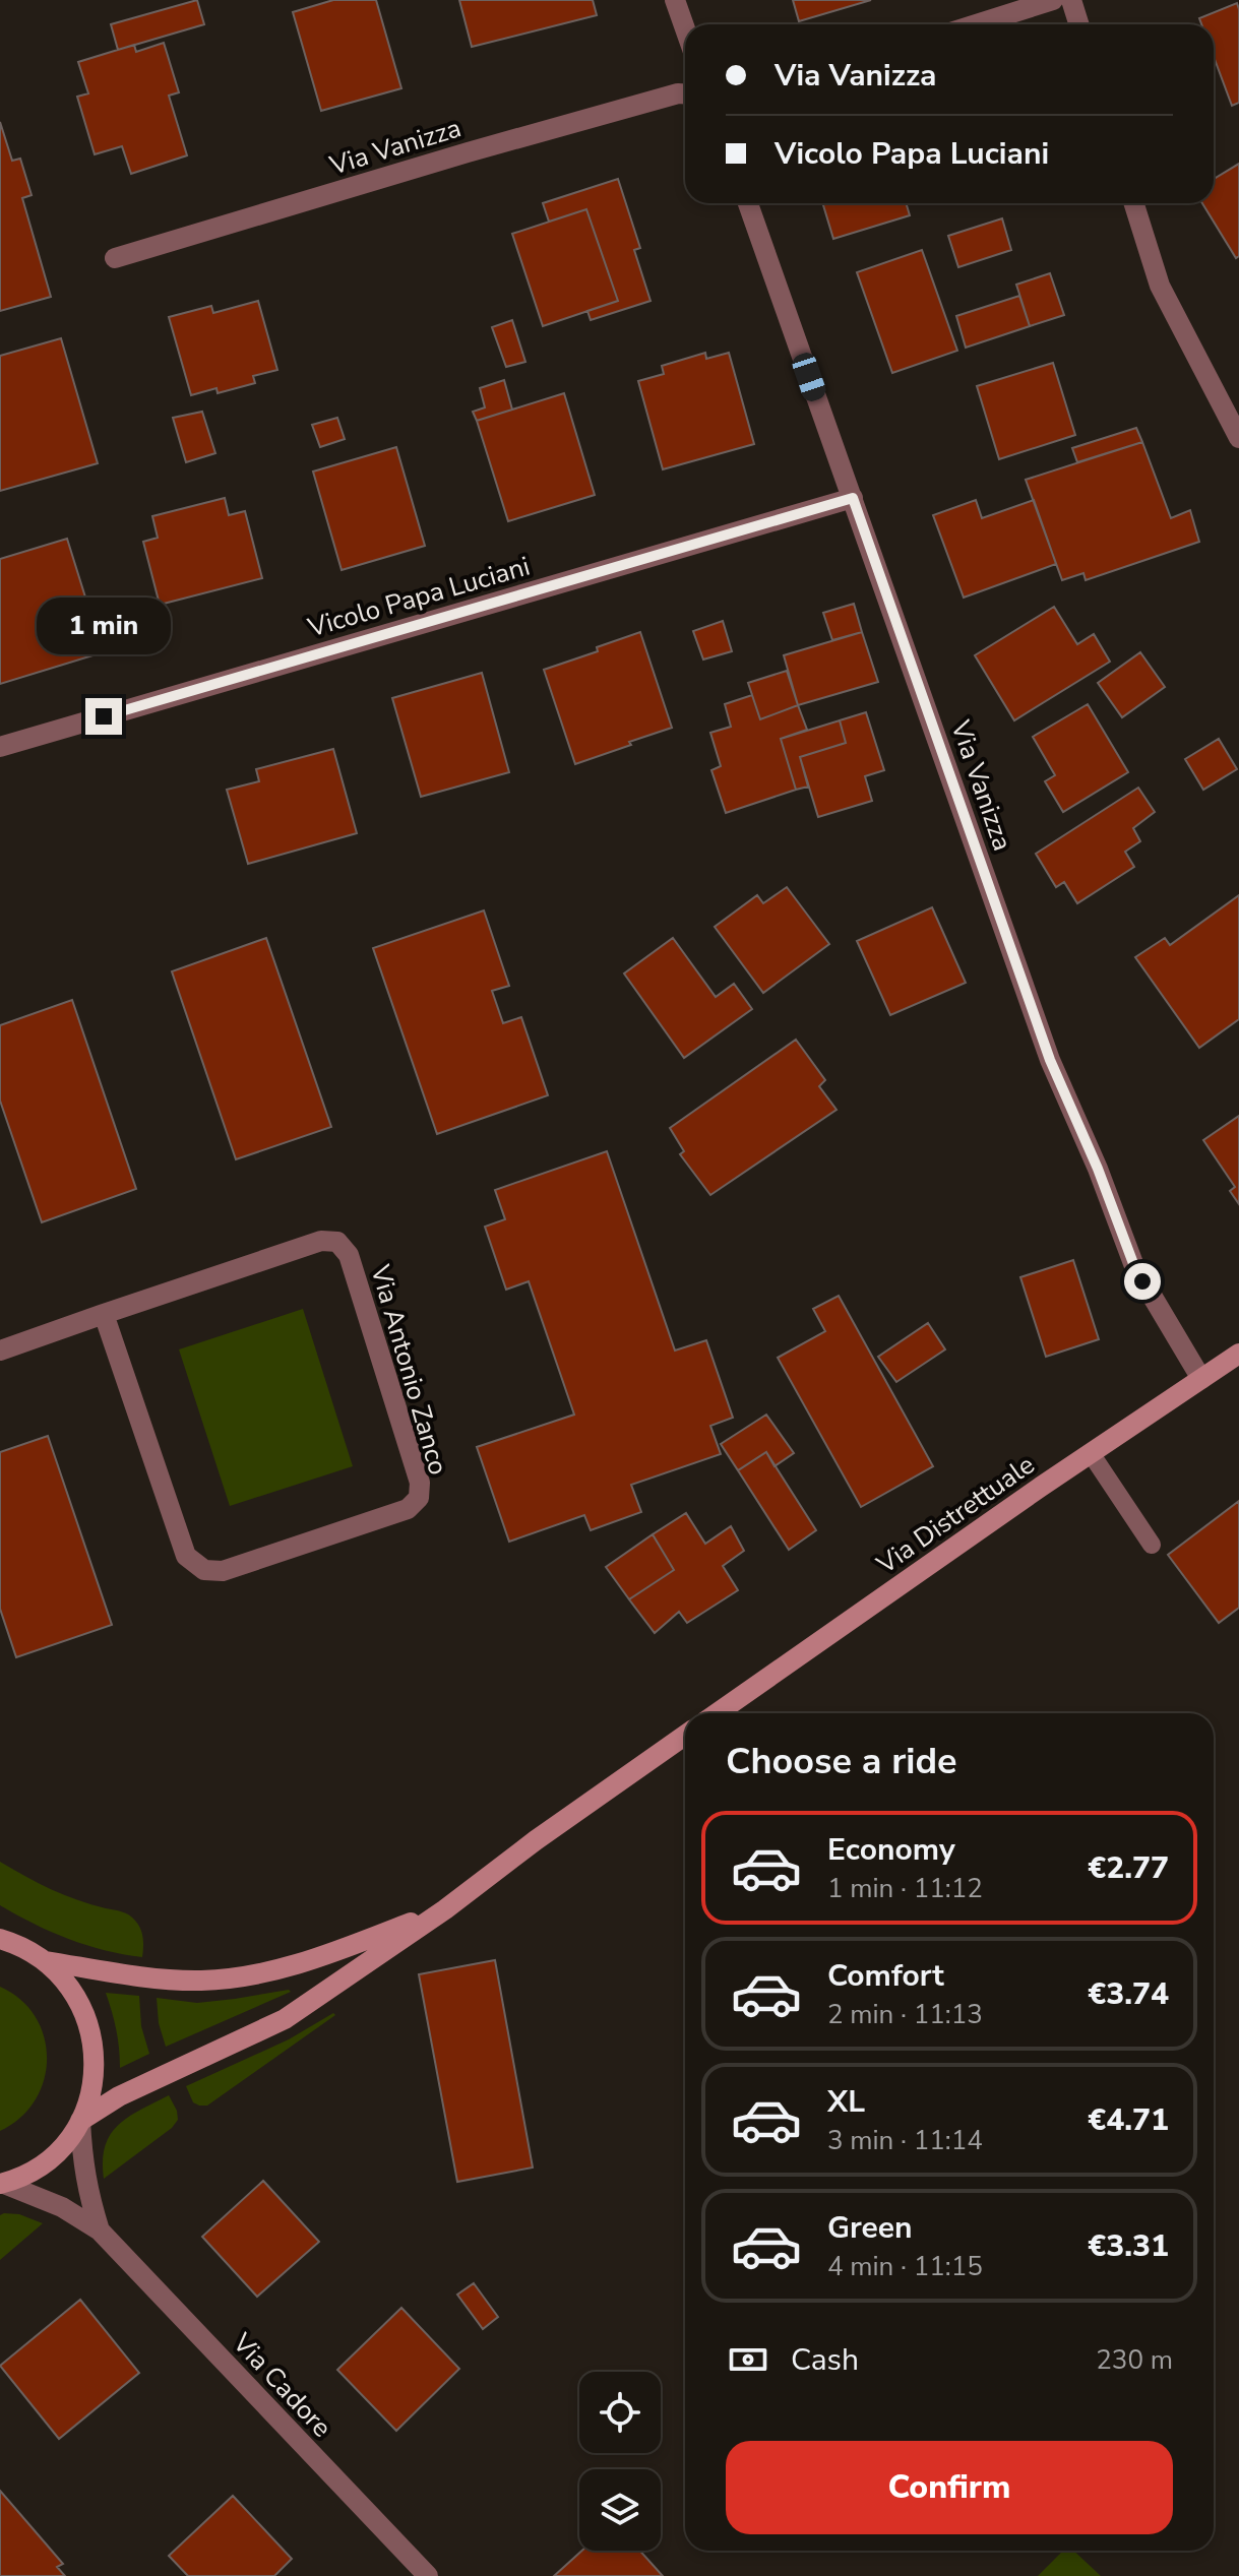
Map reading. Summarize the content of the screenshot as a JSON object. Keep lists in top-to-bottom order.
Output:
{
  "streets": {
    "main road": ["Via Distrettuale"],
    "street": [
      "Via Vanizza",
      "Vicolo Papa Luciani",
      "Via Antonio Zanco",
      "Via Cadore"
    ]
  },
  "crossings": [
    ["Via Vanizza", "Vicolo Papa Luciani"],
    ["Via Vanizza", "Via Distrettuale"]
  ],
  "page": {
    "banner": ["Via Vanizza", "Vicolo Papa Luciani"],
    "bubble": "1 min",
    "heading": "Choose a ride",
    "list": [
      {
        "name": "Economy",
        "note": "1 min · 11:12",
        "value": "€2.77"
      },
      {
        "name": "Comfort",
        "note": "2 min · 11:13",
        "value": "€3.74"
      },
      {
        "name": "XL",
        "note": "3 min · 11:14",
        "value": "€4.71"
      },
      {
        "name": "Green",
        "note": "4 min · 11:15",
        "value": "€3.31"
      }
    ],
    "pay": ["Cash", "230 m"],
    "buttons": "Confirm"
  }
}
